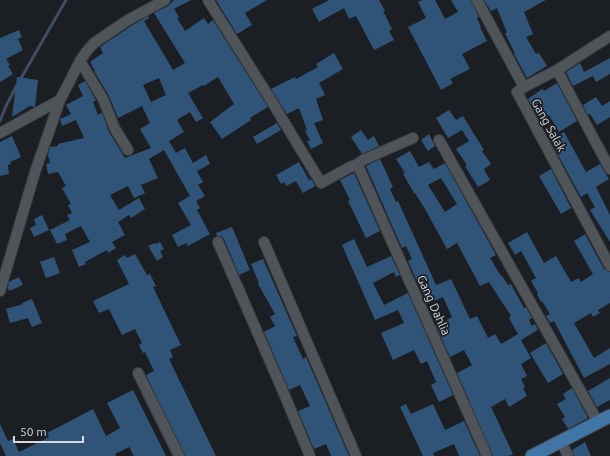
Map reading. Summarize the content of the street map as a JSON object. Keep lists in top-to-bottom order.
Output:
{
  "streets": {
    "street": ["Gang Salak", "Gang Dahlia"]
  },
  "scale_bar": "50 m"
}
